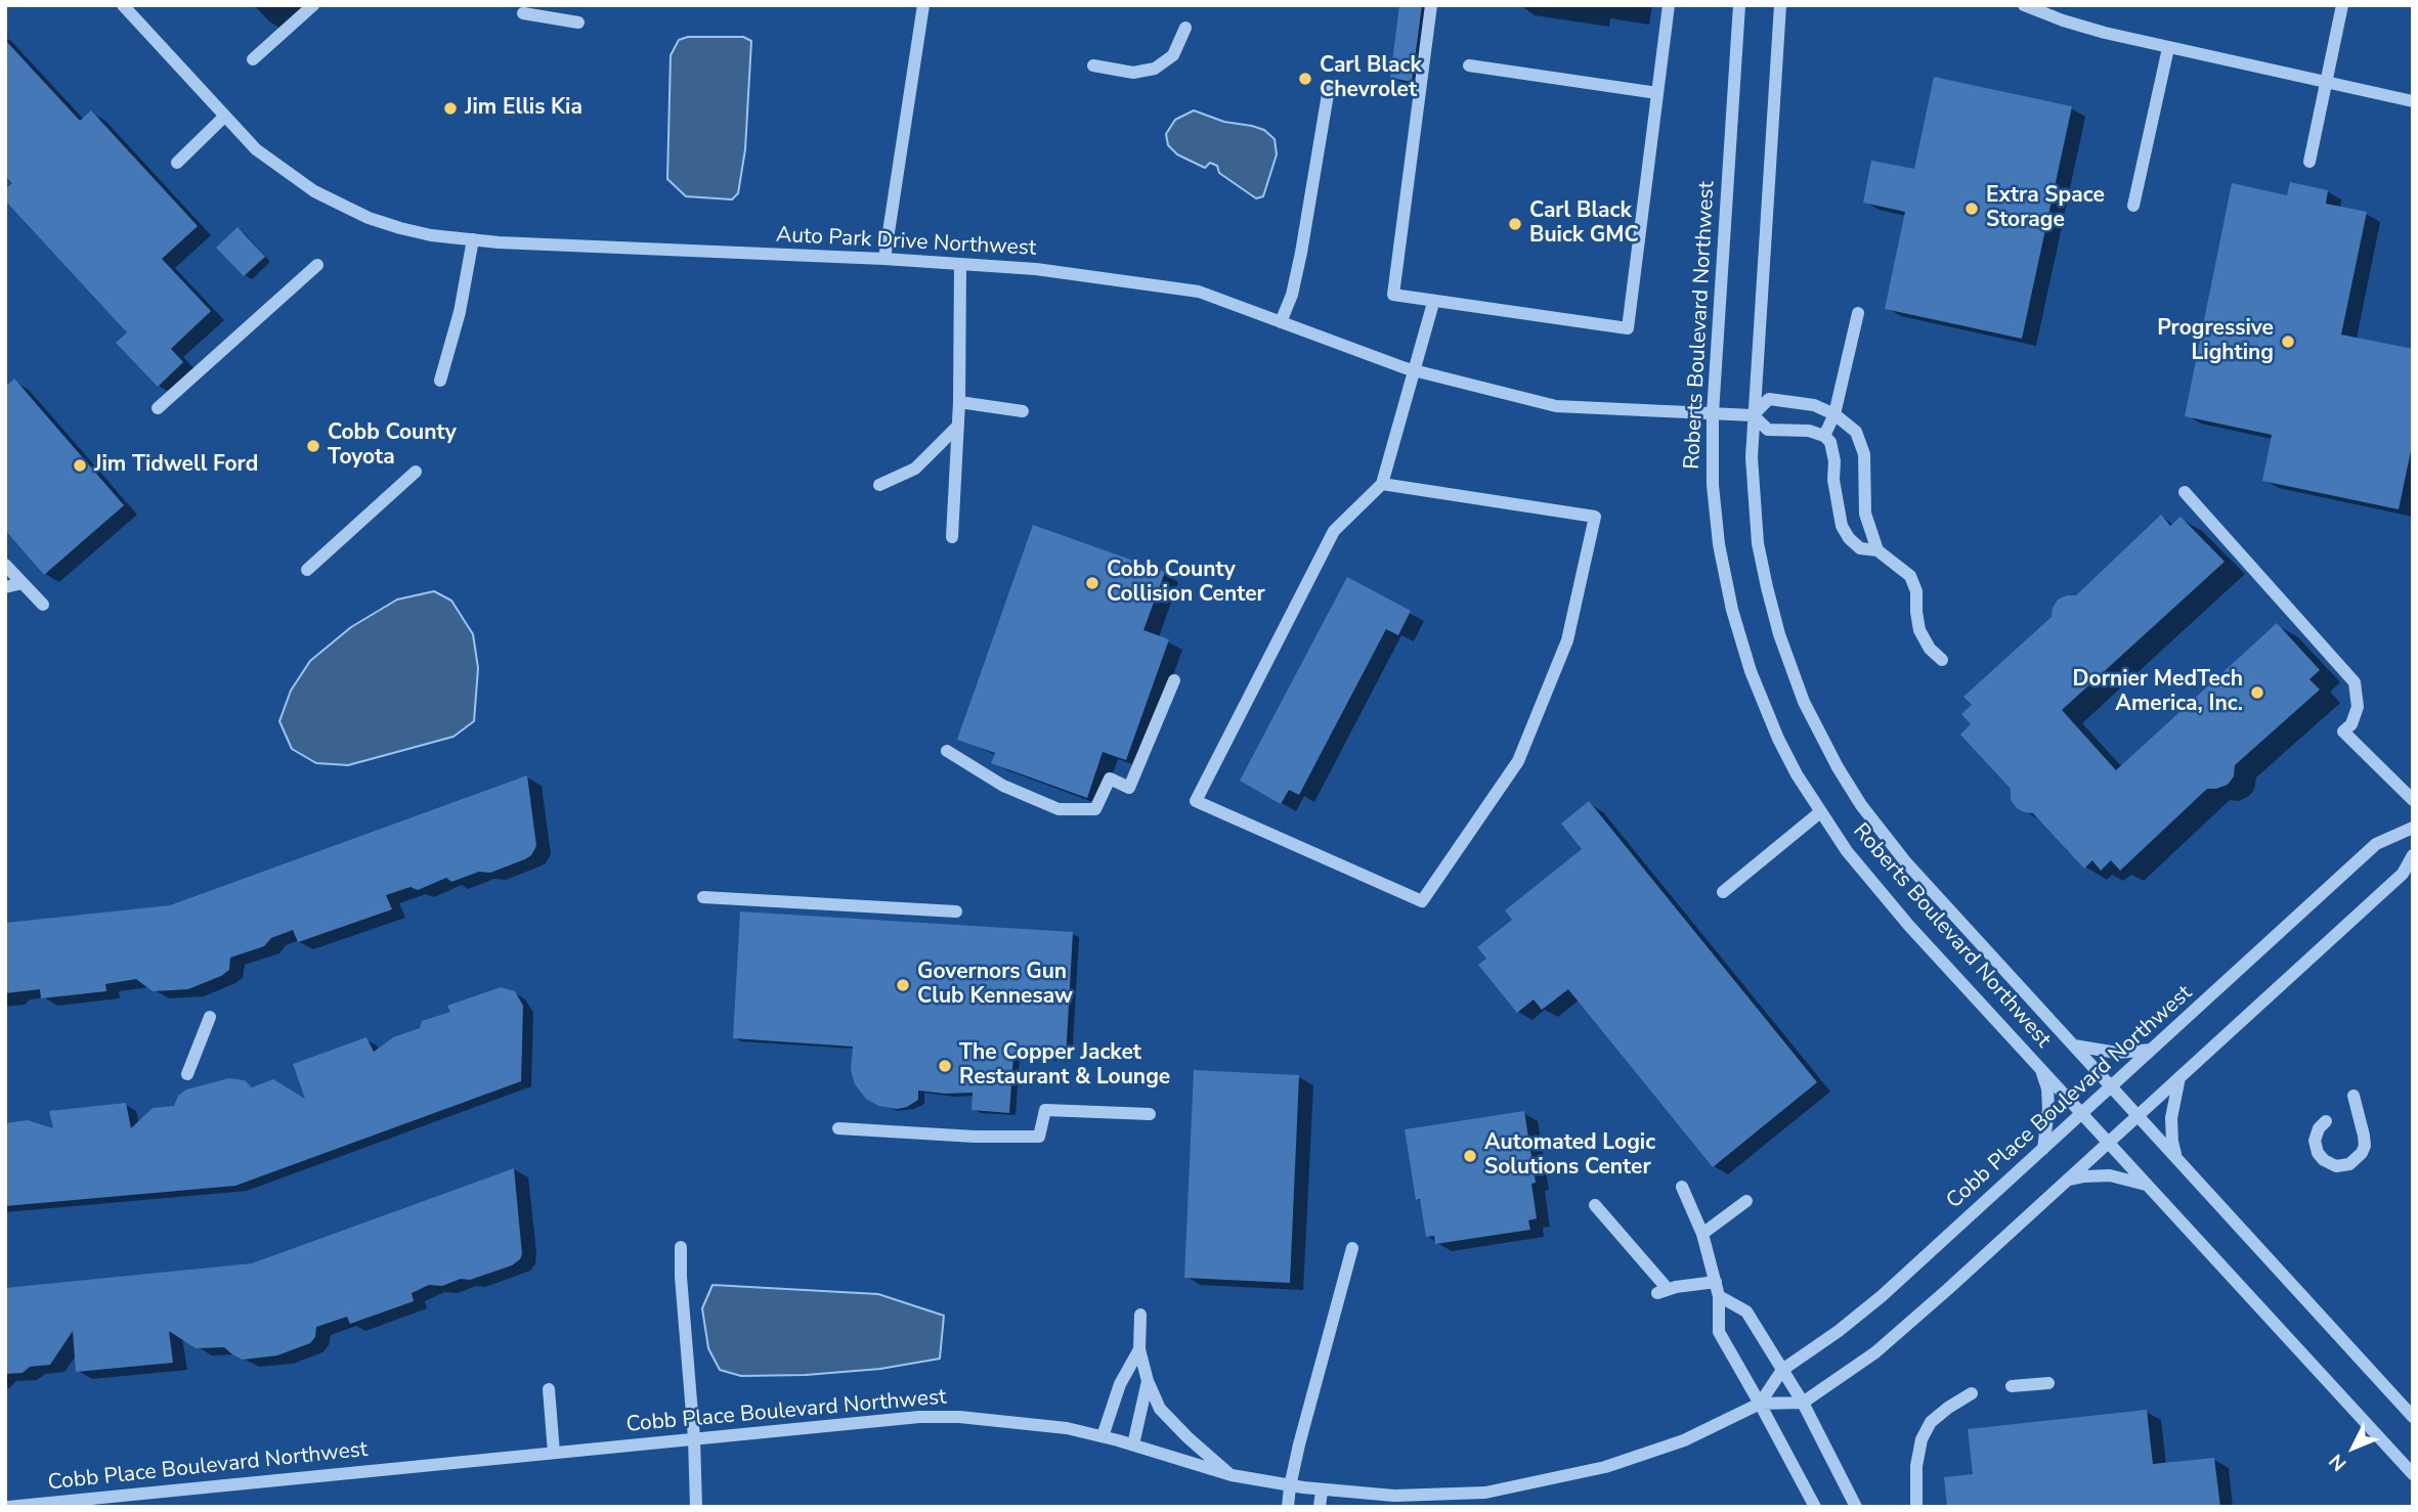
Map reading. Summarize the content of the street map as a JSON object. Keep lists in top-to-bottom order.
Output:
{
  "streets": {
    "street": ["Auto Park Drive Northwest", "Roberts Boulevard Northwest", "Cobb Place Boulevard Northwest"]
  },
  "crossings": [
    ["Auto Park Drive Northwest", "Roberts Boulevard Northwest"],
    ["Roberts Boulevard Northwest", "Cobb Place Boulevard Northwest"]
  ],
  "places": [
    "Carl Black Chevrolet",
    "Jim Ellis Kia",
    "Extra Space Storage",
    "Carl Black Buick GMC",
    "Progressive Lighting",
    "Cobb County Toyota",
    "Jim Tidwell Ford",
    "Cobb County Collision Center",
    "Dornier MedTech America, Inc.",
    "Governors Gun Club Kennesaw",
    "The Copper Jacket Restaurant & Lounge",
    "Automated Logic Solutions Center"
  ],
  "north": "bottom left"
}
